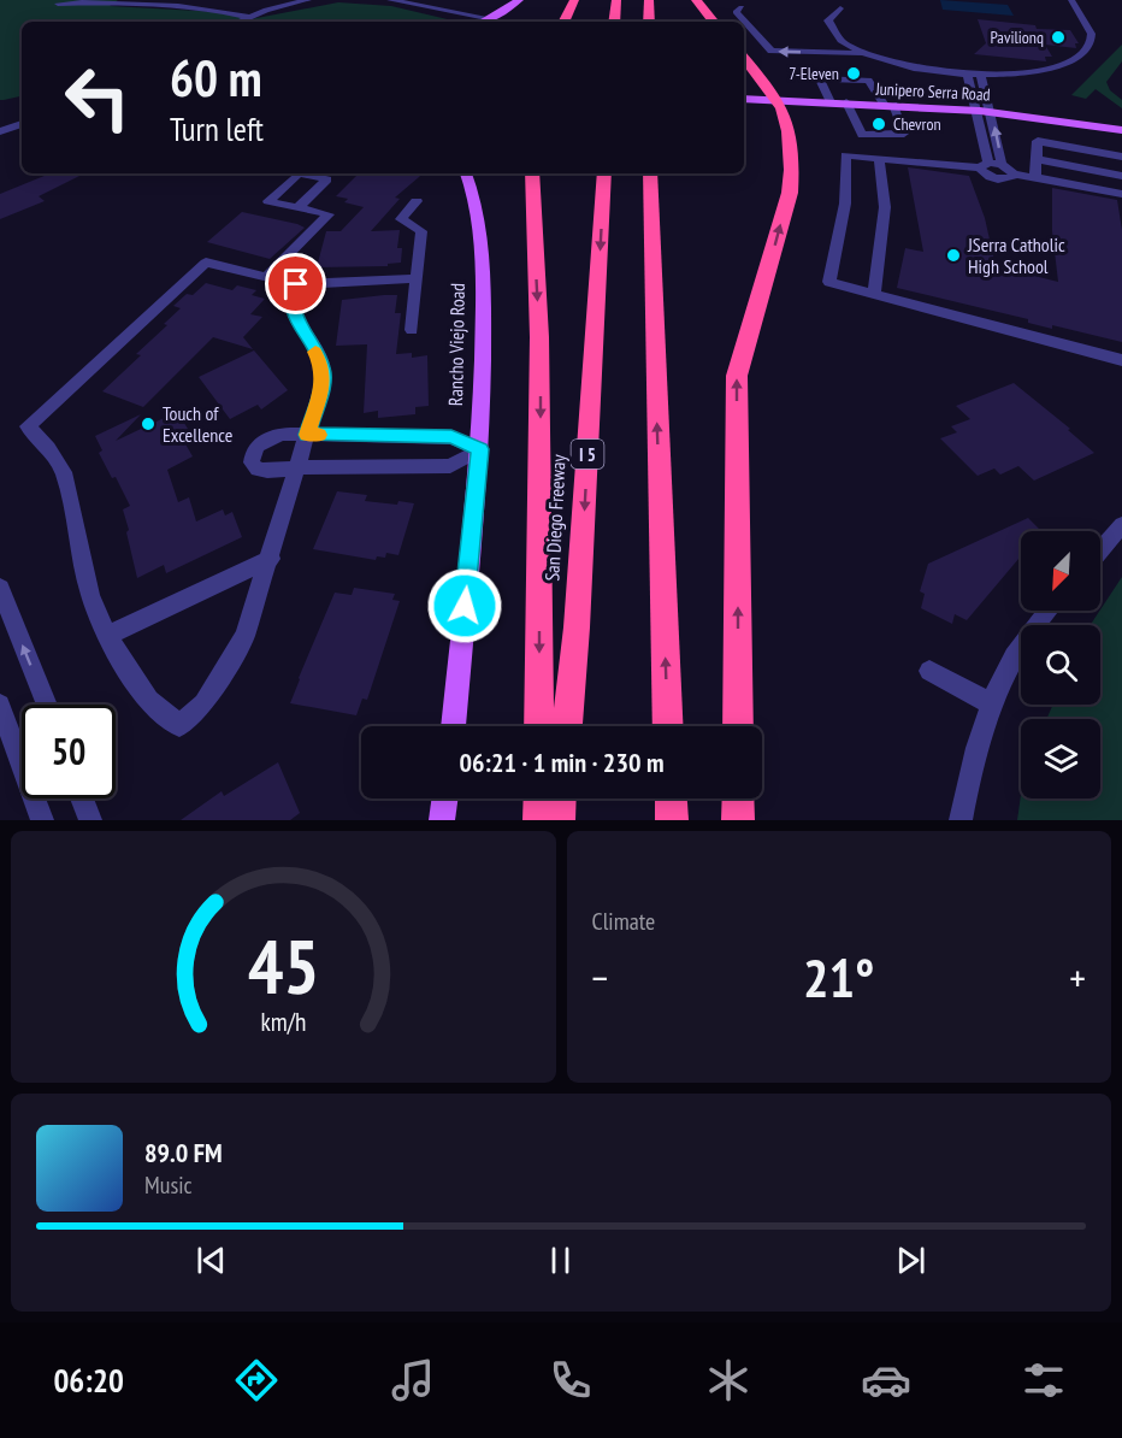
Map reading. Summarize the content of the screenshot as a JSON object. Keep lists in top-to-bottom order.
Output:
{
  "streets": {
    "highway": ["I 5", "San Diego Freeway"],
    "main road": ["Junipero Serra Road", "Rancho Viejo Road"]
  },
  "places": [
    "Pavilionq",
    "7-Eleven",
    "Chevron",
    "JSerra Catholic High School",
    "Touch of Excellence"
  ],
  "north": "bottom left",
  "page": {
    "turn": ["60 m", "Turn left"],
    "limit": "50",
    "trip": "06:21 · 1 min · 230 m",
    "tile": "Climate",
    "heat": ["−", "21°", "+"],
    "song": ["89.0 FM", "Music"],
    "tabs": "06:20",
    "gauge": ["45", "km/h"]
  }
}
